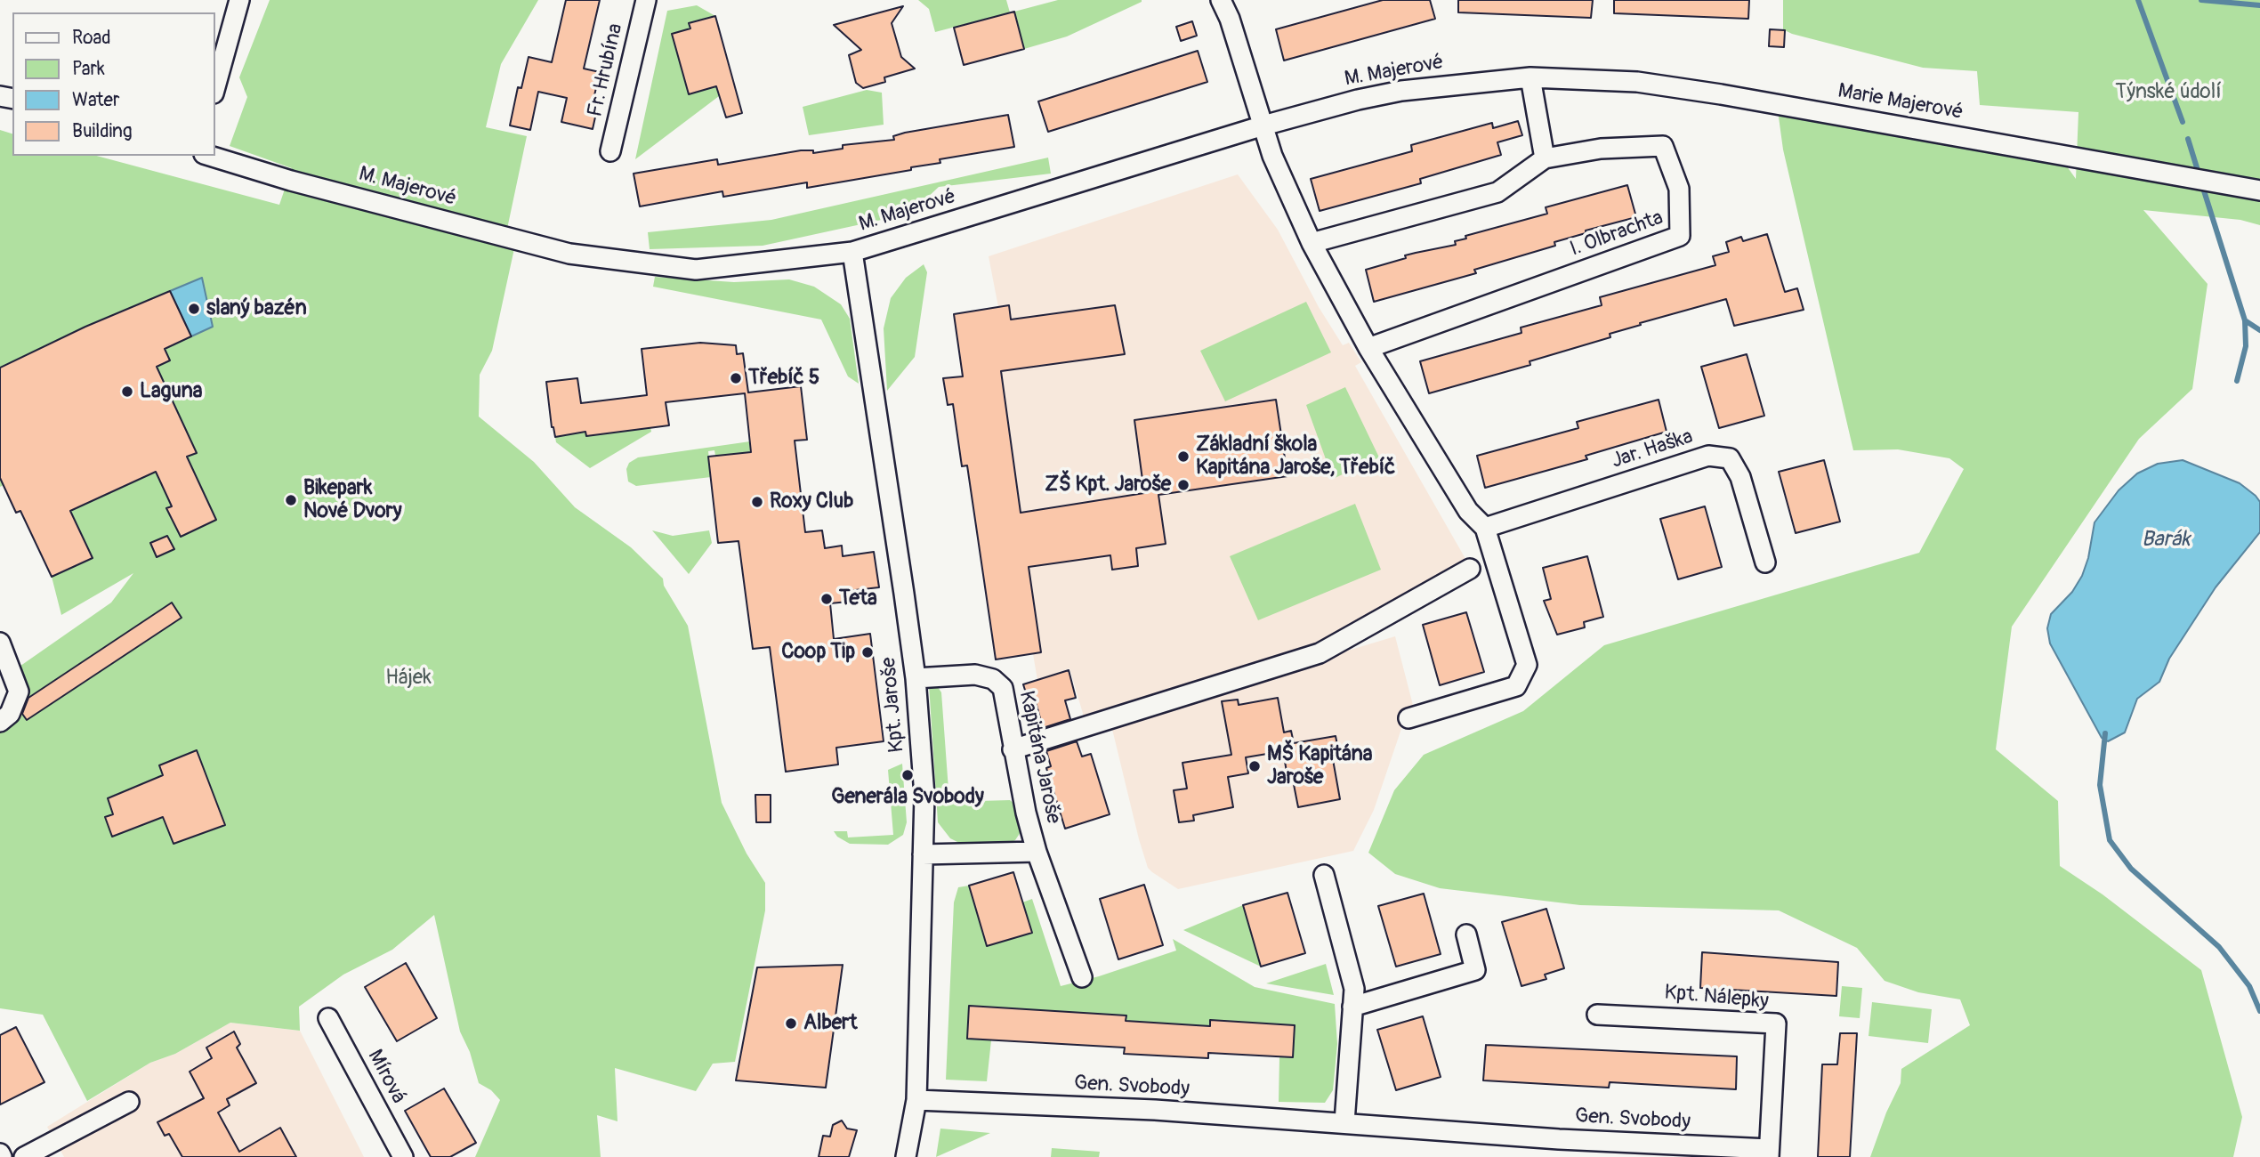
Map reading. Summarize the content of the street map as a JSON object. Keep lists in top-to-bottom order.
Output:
{
  "streets": {
    "street": [
      "Fr. Hrubína",
      "M. Majerové",
      "Marie Majerové",
      "I. Olbrachta",
      "Jar. Haška",
      "Kpt. Jaroše",
      "Kapitána Jaroše",
      "Kpt. Nálepky",
      "Mírová",
      "Gen. Svobody"
    ]
  },
  "crossings": [
    ["M. Majerové", "Marie Majerové"],
    ["M. Majerové", "Kpt. Jaroše"],
    ["Kpt. Jaroše", "Kapitána Jaroše"],
    ["Kpt. Jaroše", "Gen. Svobody"],
    ["Kpt. Nálepky", "Gen. Svobody"]
  ],
  "water": ["Barák"],
  "parks": ["Týnské údolí", "Hájek"],
  "places": [
    "slaný bazén",
    "Třebíč 5",
    "Laguna",
    "Základní škola Kapitána Jaroše, Třebíč",
    "ZŠ Kpt. Jaroše",
    "Bikepark Nové Dvory",
    "Roxy Club",
    "Teta",
    "Coop Tip",
    "MŠ Kapitána Jaroše",
    "Generála Svobody",
    "Albert"
  ],
  "legend": [
    "Road",
    "Park",
    "Water",
    "Building"
  ]
}
